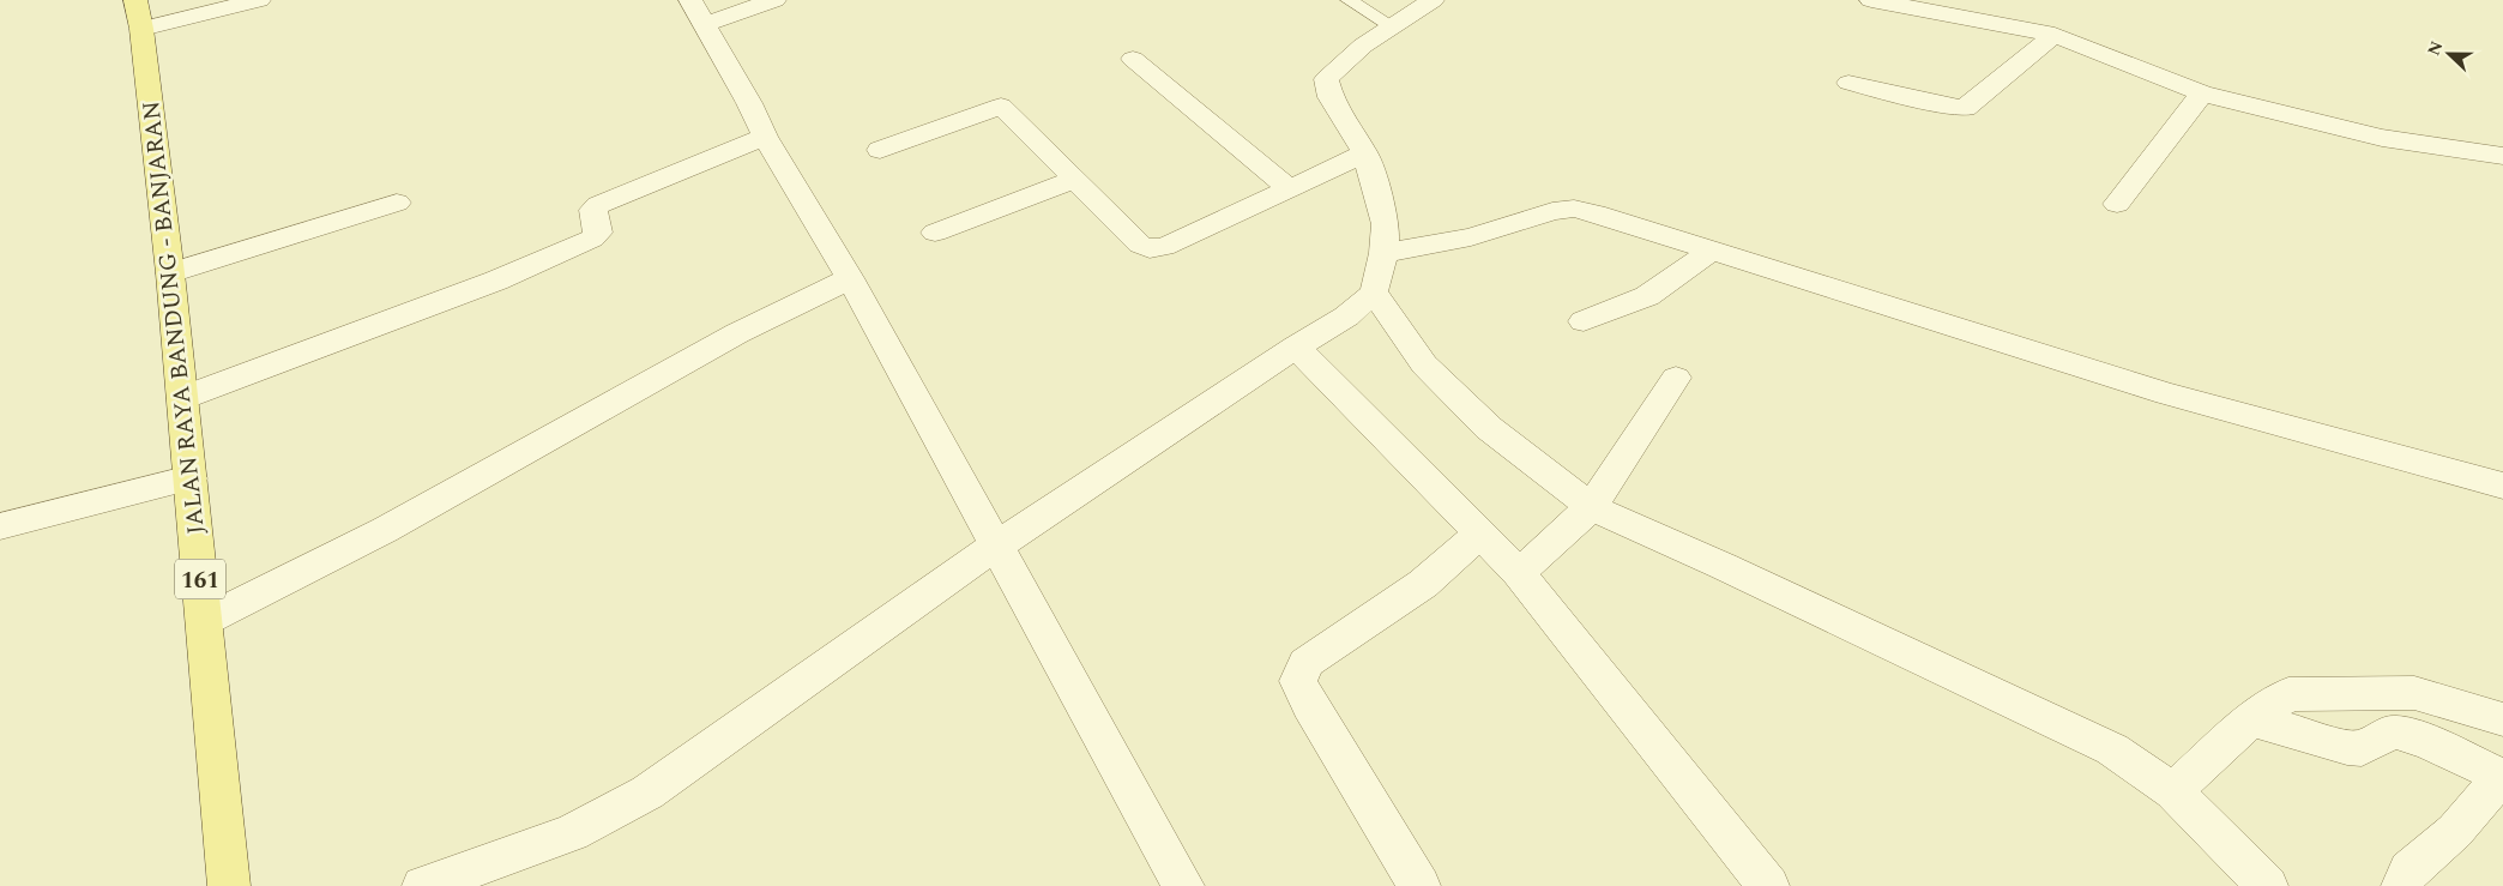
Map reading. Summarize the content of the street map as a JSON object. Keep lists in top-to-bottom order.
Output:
{
  "streets": {
    "main road": ["JALAN RAYA BANDUNG - BANJARAN", "161"]
  },
  "north": "left"
}
